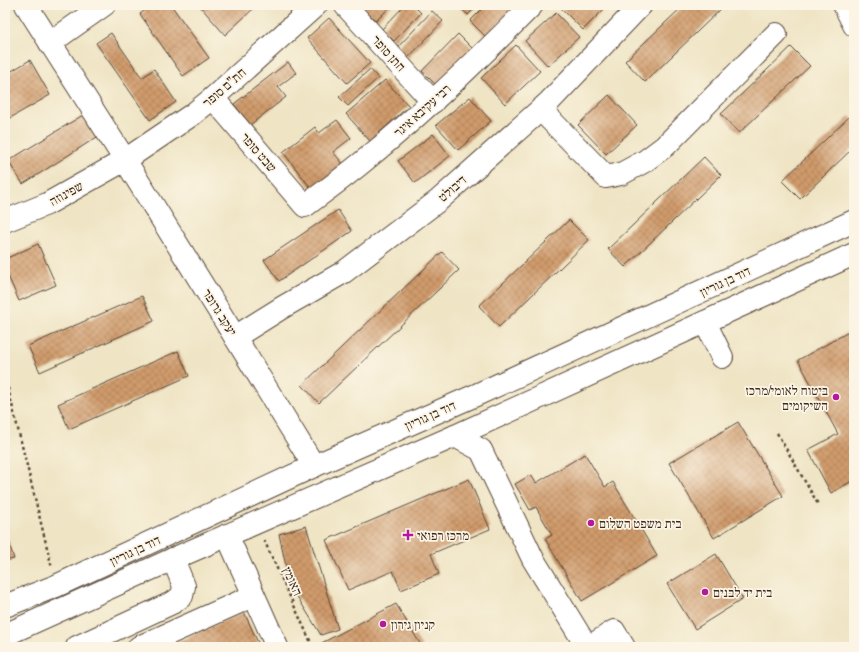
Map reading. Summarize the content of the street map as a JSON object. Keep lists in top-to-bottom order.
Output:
{
  "streets": {
    "street": [
      "חתן סופר",
      "חת\"ם סופר",
      "רבי עקיבא איגר",
      "שבט סופר",
      "דיבולט",
      "שפינוזה",
      "דוד בן גוריון",
      "יעקב גרופר"
    ],
    "path": ["האומץ"]
  },
  "crossings": [
    ["חתן סופר", "רבי עקיבא איגר"],
    ["חת\"ם סופר", "שבט סופר"],
    ["חת\"ם סופר", "שפינוזה"],
    ["חת\"ם סופר", "יעקב גרופר"],
    ["רבי עקיבא איגר", "שבט סופר"],
    ["דיבולט", "יעקב גרופר"],
    ["שפינוזה", "יעקב גרופר"],
    ["דוד בן גוריון", "יעקב גרופר"],
    ["דוד בן גוריון", "האומץ"]
  ],
  "places": {
    "other": [
      "ביטוח לאומי/מרכז השיקומים",
      "בית משפט השלום",
      "בית יד לבנים",
      "קניון גירון"
    ],
    "health": ["מרכז רפואי"]
  }
}
